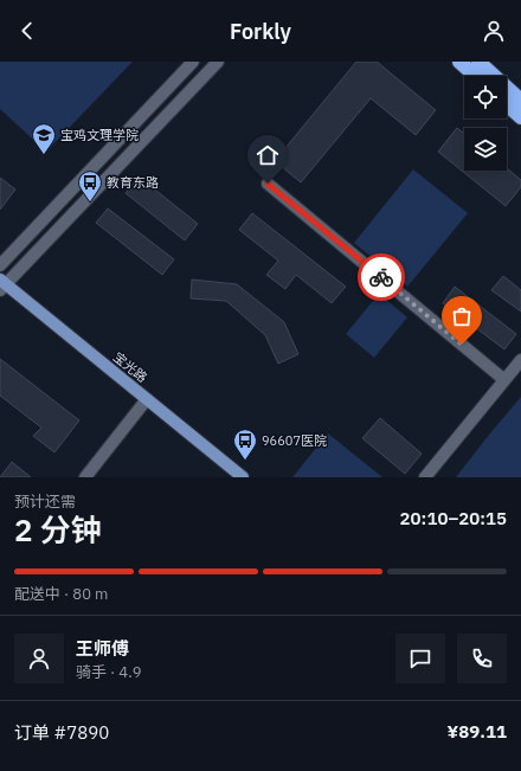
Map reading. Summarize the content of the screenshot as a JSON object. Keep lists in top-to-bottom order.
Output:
{
  "streets": {
    "main road": ["宝光路"]
  },
  "places": {
    "school or university": ["宝鸡文理学院"],
    "bus stop": ["教育东路", "96607医院"]
  },
  "page": {
    "header": "Forkly",
    "heading": ["2 分钟", "预计还需", "20:10–20:15"],
    "panel": [
      "王师傅",
      "骑手 · 4.9",
      "订单 #7890",
      "¥89.11"
    ],
    "bar": "配送中 · 80 m"
  }
}
